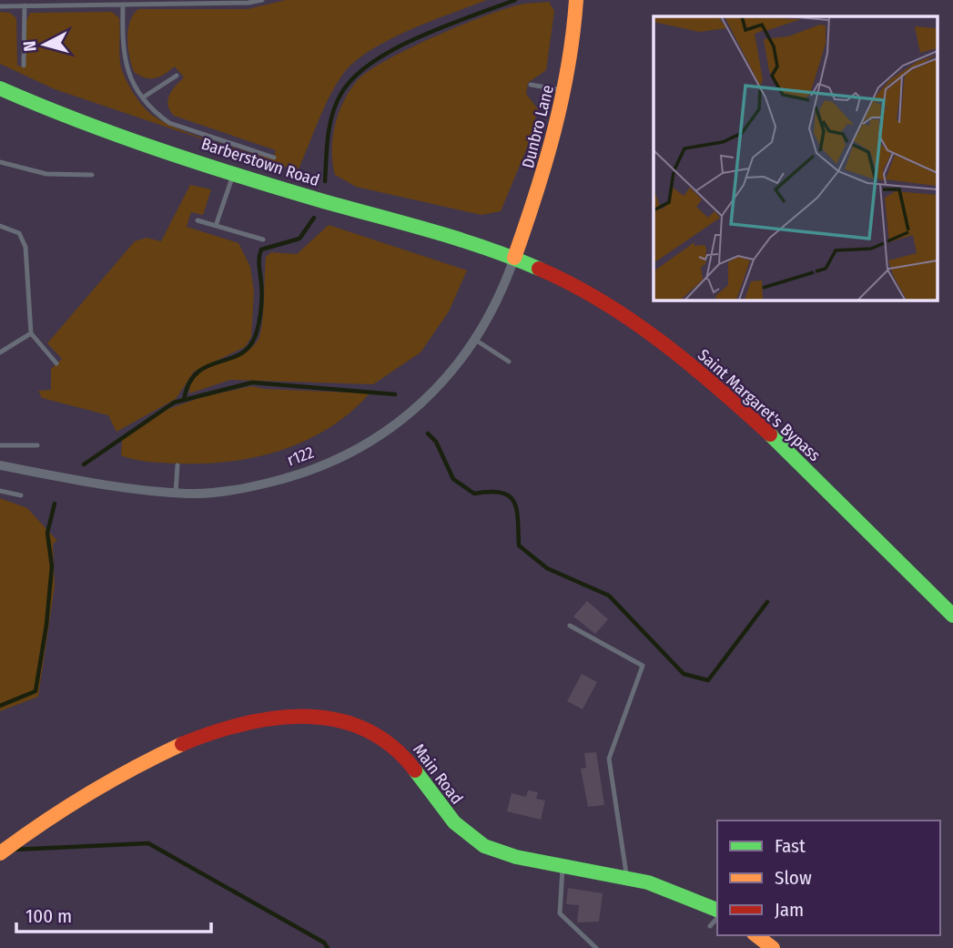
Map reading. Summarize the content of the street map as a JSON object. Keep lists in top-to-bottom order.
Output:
{
  "streets": {
    "main road": [
      "Dunbro Lane",
      "Barberstown Road",
      "Saint Margaret's Bypass",
      "Main Road"
    ],
    "street": ["r122"]
  },
  "crossings": [
    ["Dunbro Lane", "Barberstown Road"],
    ["Dunbro Lane", "Saint Margaret's Bypass"],
    ["Dunbro Lane", "r122"],
    ["Barberstown Road", "Saint Margaret's Bypass"],
    ["Barberstown Road", "r122"],
    ["Saint Margaret's Bypass", "r122"]
  ],
  "legend": ["Fast", "Slow", "Jam"],
  "scale_bar": "100 m",
  "north": "left"
}
